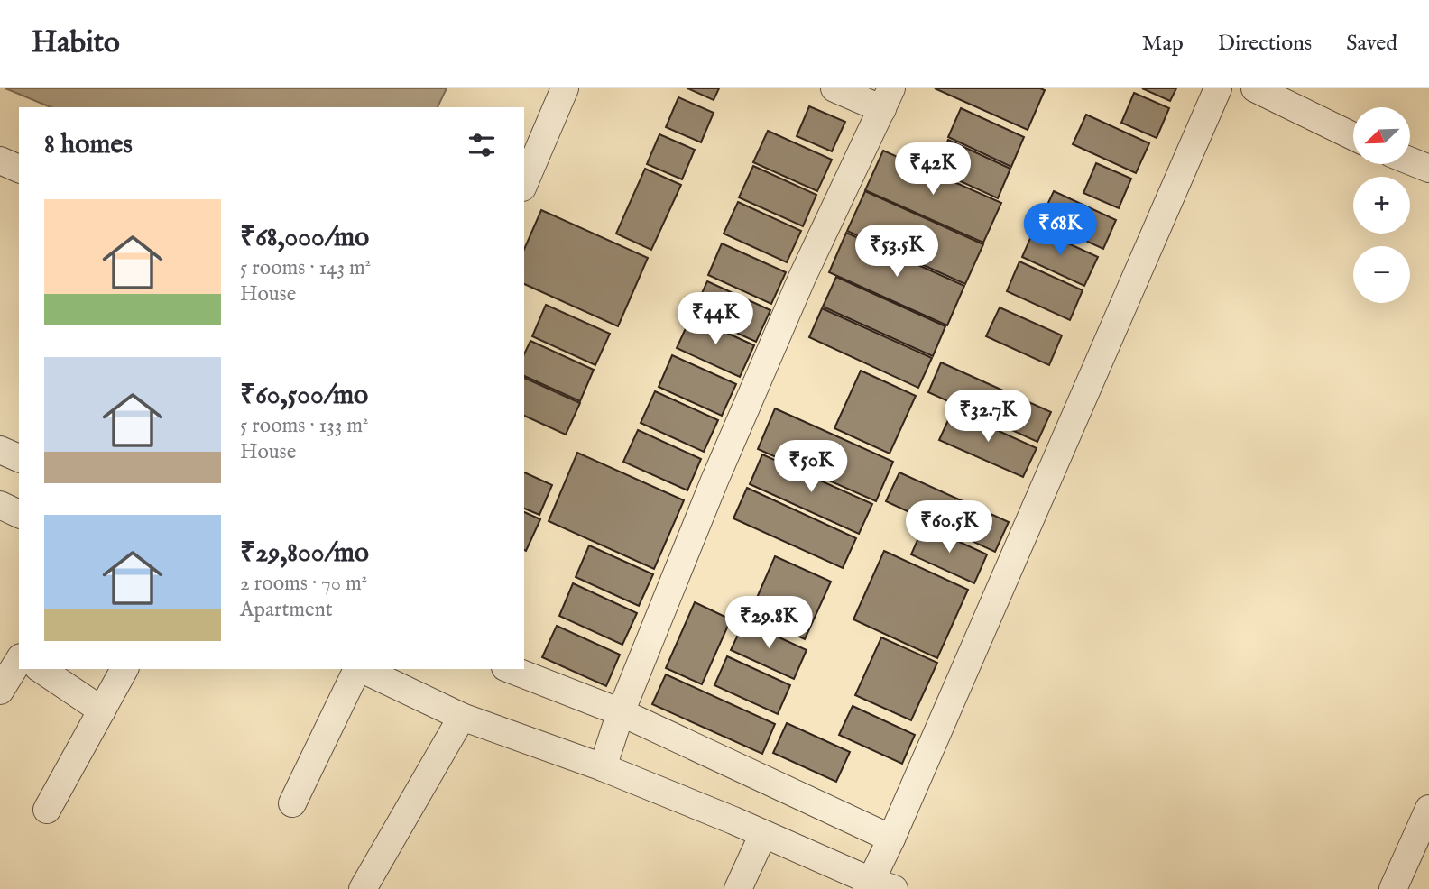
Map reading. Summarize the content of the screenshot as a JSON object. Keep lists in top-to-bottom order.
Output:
{
  "north": "bottom left",
  "page": {
    "header": "Habito",
    "nav": ["Map", "Directions", "Saved"],
    "map_buttons": ["+", "−"],
    "heading": "8 homes",
    "price": [
      "₹42K",
      "₹68K",
      "₹53.5K",
      "₹44K",
      "₹32.7K",
      "₹50K",
      "₹60.5K",
      "₹29.8K"
    ],
    "list": [
      {
        "name": "₹68,000/mo",
        "note": "5 rooms · 143 m² · House"
      },
      {
        "name": "₹60,500/mo",
        "note": "5 rooms · 133 m² · House"
      },
      {
        "name": "₹29,800/mo",
        "note": "2 rooms · 70 m² · Apartment"
      }
    ]
  }
}
